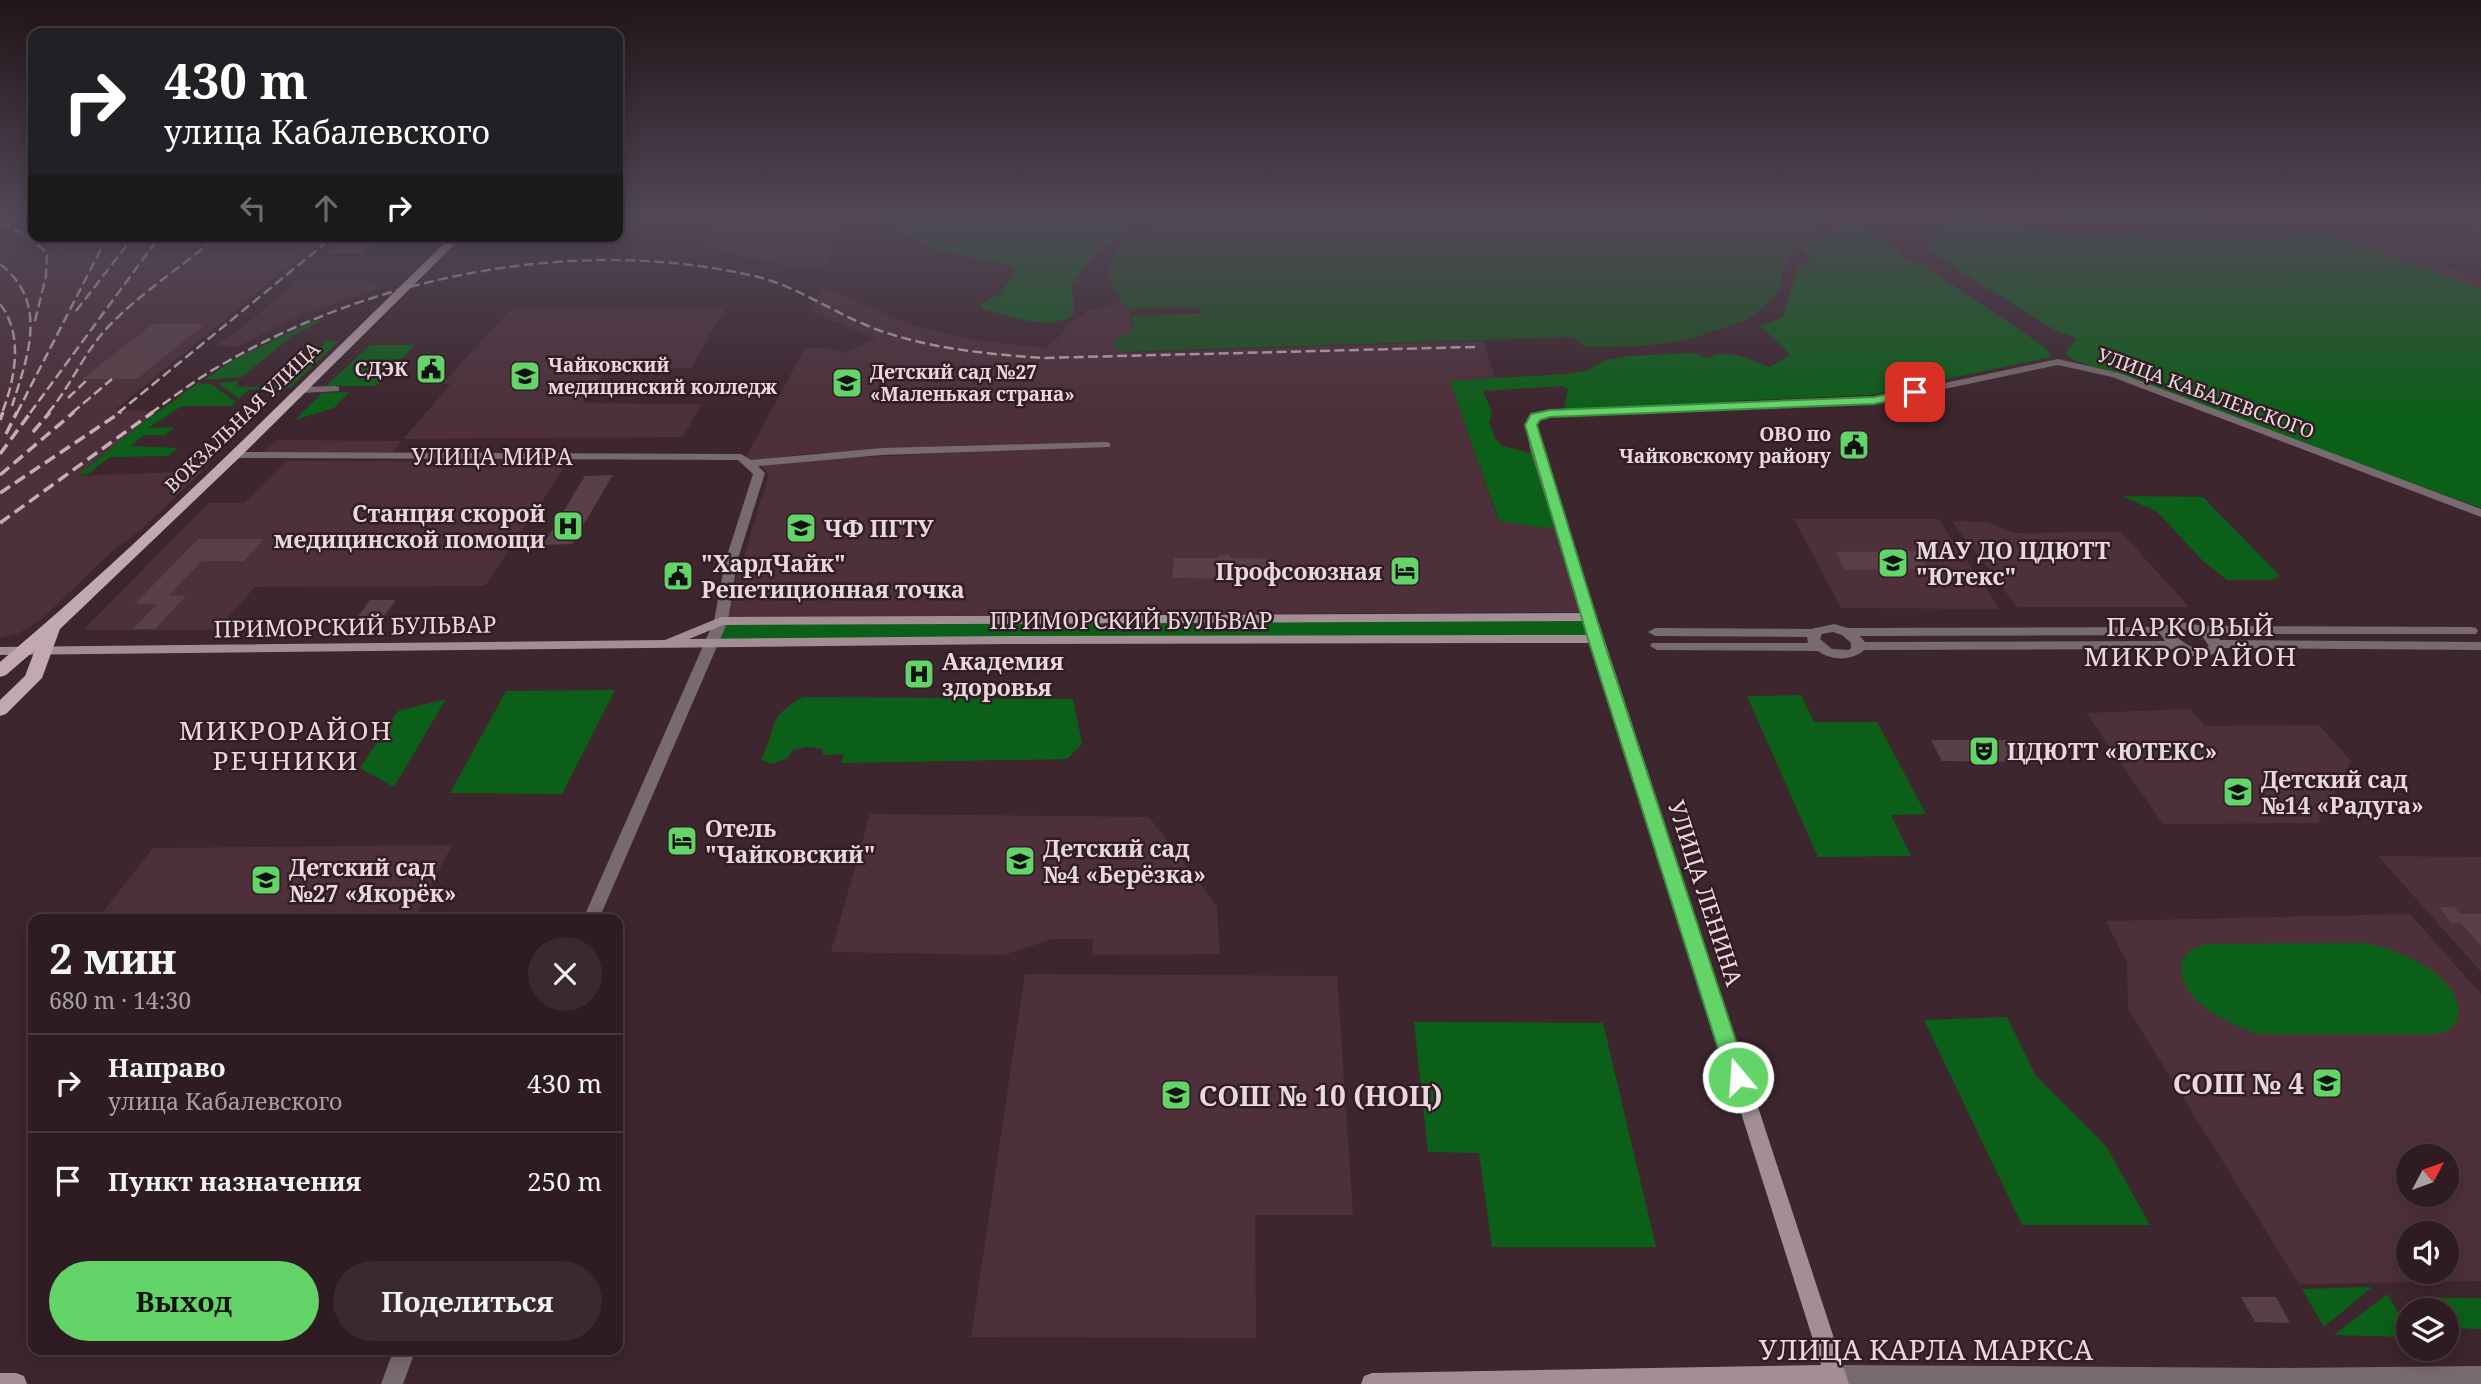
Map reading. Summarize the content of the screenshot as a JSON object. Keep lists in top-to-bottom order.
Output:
{
  "streets": {
    "main road": ["ВОКЗАЛЬНАЯ УЛИЦА"],
    "street": [
      "УЛИЦА КАБАЛЕВСКОГО",
      "УЛИЦА МИРА",
      "ПРИМОРСКИЙ БУЛЬВАР",
      "УЛИЦА ЛЕНИНА",
      "УЛИЦА КАРЛА МАРКСА"
    ]
  },
  "crossings": [
    ["УЛИЦА КАБАЛЕВСКОГО", "УЛИЦА ЛЕНИНА"],
    ["ВОКЗАЛЬНАЯ УЛИЦА", "УЛИЦА МИРА"],
    ["ВОКЗАЛЬНАЯ УЛИЦА", "ПРИМОРСКИЙ БУЛЬВАР"],
    ["ПРИМОРСКИЙ БУЛЬВАР", "УЛИЦА ЛЕНИНА"],
    ["УЛИЦА ЛЕНИНА", "УЛИЦА КАРЛА МАРКСА"]
  ],
  "districts": ["ПАРКОВЫЙ МИКРОРАЙОН", "МИКРОРАЙОН РЕЧНИКИ"],
  "places": {
    "public building": ["СДЭК", "ОВО по Чайковскому району", "\"ХардЧайк\" Репетиционная точка"],
    "school or university": [
      "Чайковский медицинский колледж",
      "Детский сад №27 «Маленькая страна»",
      "ЧФ ПГТУ",
      "МАУ ДО ЦДЮТТ \"Ютекс\"",
      "Детский сад №14 «Радуга»",
      "Детский сад №4 «Берёзка»",
      "Детский сад №27 «Якорёк»",
      "СОШ № 4",
      "СОШ № 10 (НОЦ)"
    ],
    "hospital": ["Станция скорой медицинской помощи", "Академия здоровья"],
    "hotel": ["Профсоюзная", "Отель \"Чайковский\""],
    "theatre": ["ЦДЮТТ «ЮТЕКС»"]
  },
  "north": "top right",
  "page": {
    "turn": ["430 m", "улица Кабалевского"],
    "heading": ["2 мин", "680 m · 14:30"],
    "list": [
      {
        "name": "Направо",
        "note": "улица Кабалевского",
        "value": "430 m"
      },
      {
        "name": "Пункт назначения",
        "value": "250 m"
      }
    ],
    "buttons": ["Выход", "Поделиться"]
  }
}
